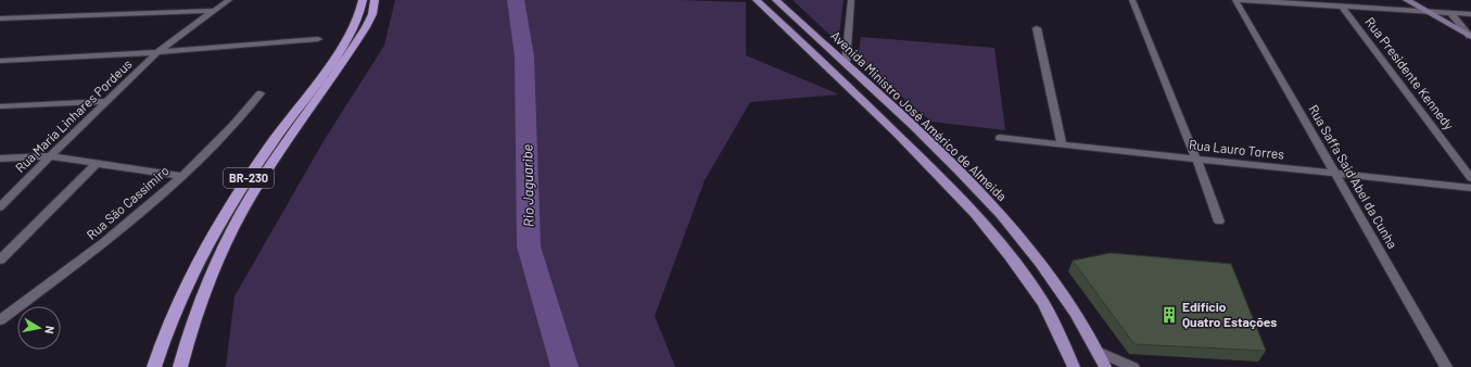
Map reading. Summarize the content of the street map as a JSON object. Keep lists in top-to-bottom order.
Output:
{
  "streets": {
    "highway": ["BR-230"],
    "main road": ["Avenida Ministro José Américo de Almeida"],
    "street": [
      "Rua Presidente Kennedy",
      "Rua Maria Linhares Pordeus",
      "Rua Lauro Torres",
      "Rua Saffa Said Abel da Cunha",
      "Rua São Cassimiro"
    ]
  },
  "crossings": [
    ["Rua Lauro Torres", "Rua Saffa Said Abel da Cunha"]
  ],
  "water": ["Rio Jaguaribe"],
  "places": {
    "building": ["Edifício Quatro Estações"]
  },
  "north": "right"
}
